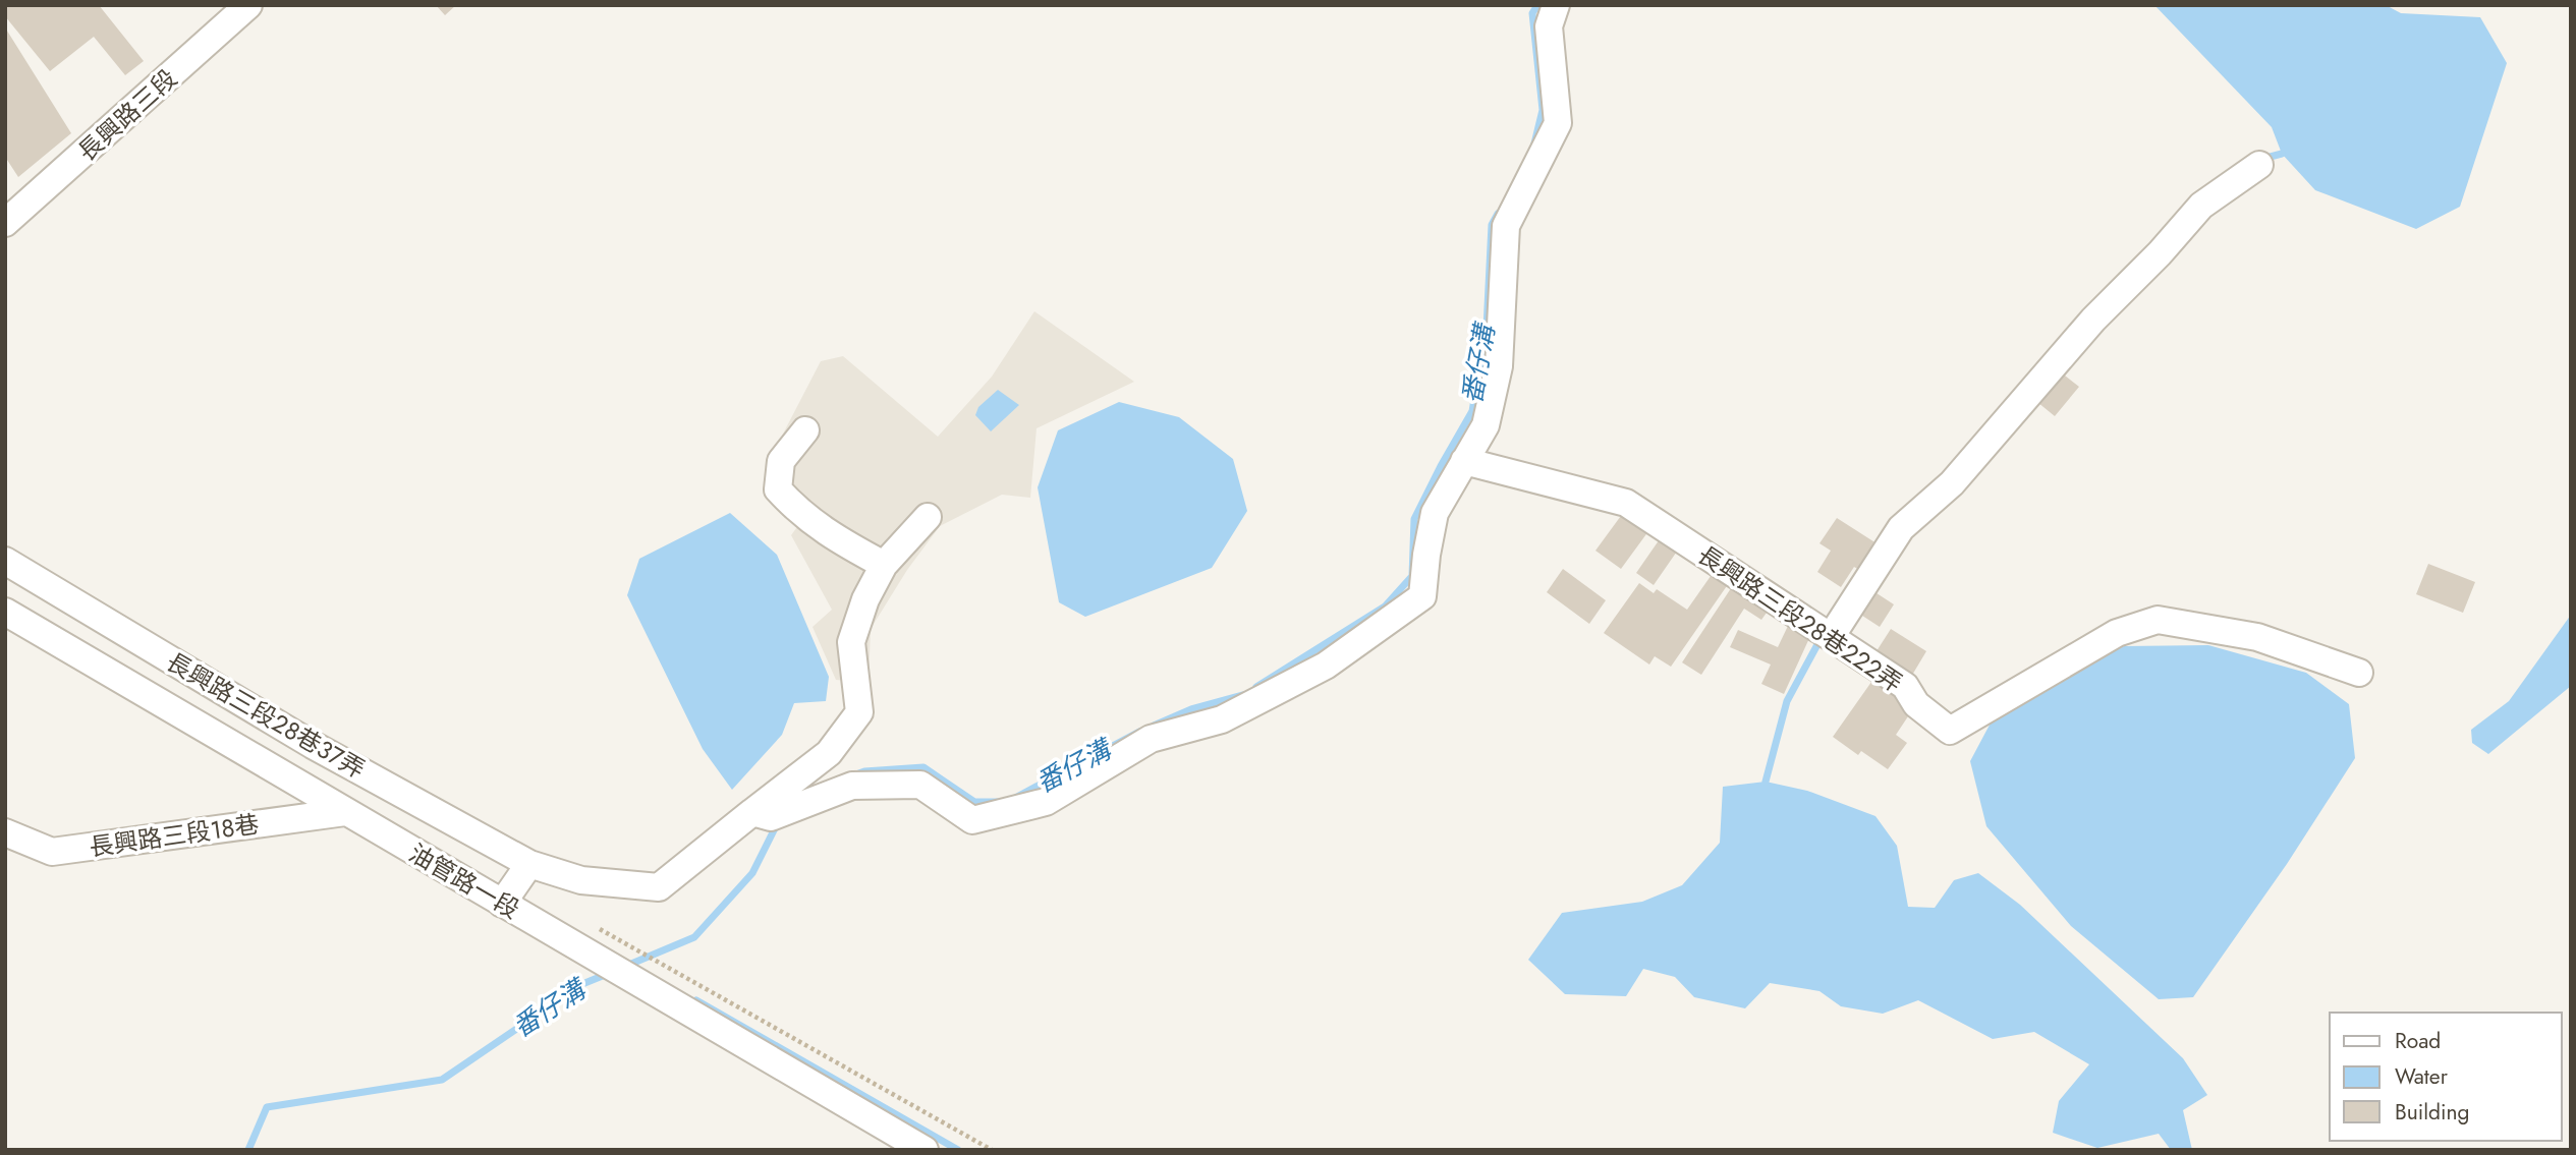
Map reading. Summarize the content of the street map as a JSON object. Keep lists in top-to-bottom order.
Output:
{
  "streets": {
    "street": [
      "長興路三段",
      "長興路三段28巷222弄",
      "長興路三段28巷37弄",
      "長興路三段18巷",
      "油管路一段"
    ]
  },
  "crossings": [
    ["長興路三段18巷", "油管路一段"]
  ],
  "water": ["番仔溝"],
  "legend": ["Road", "Water", "Building"]
}
